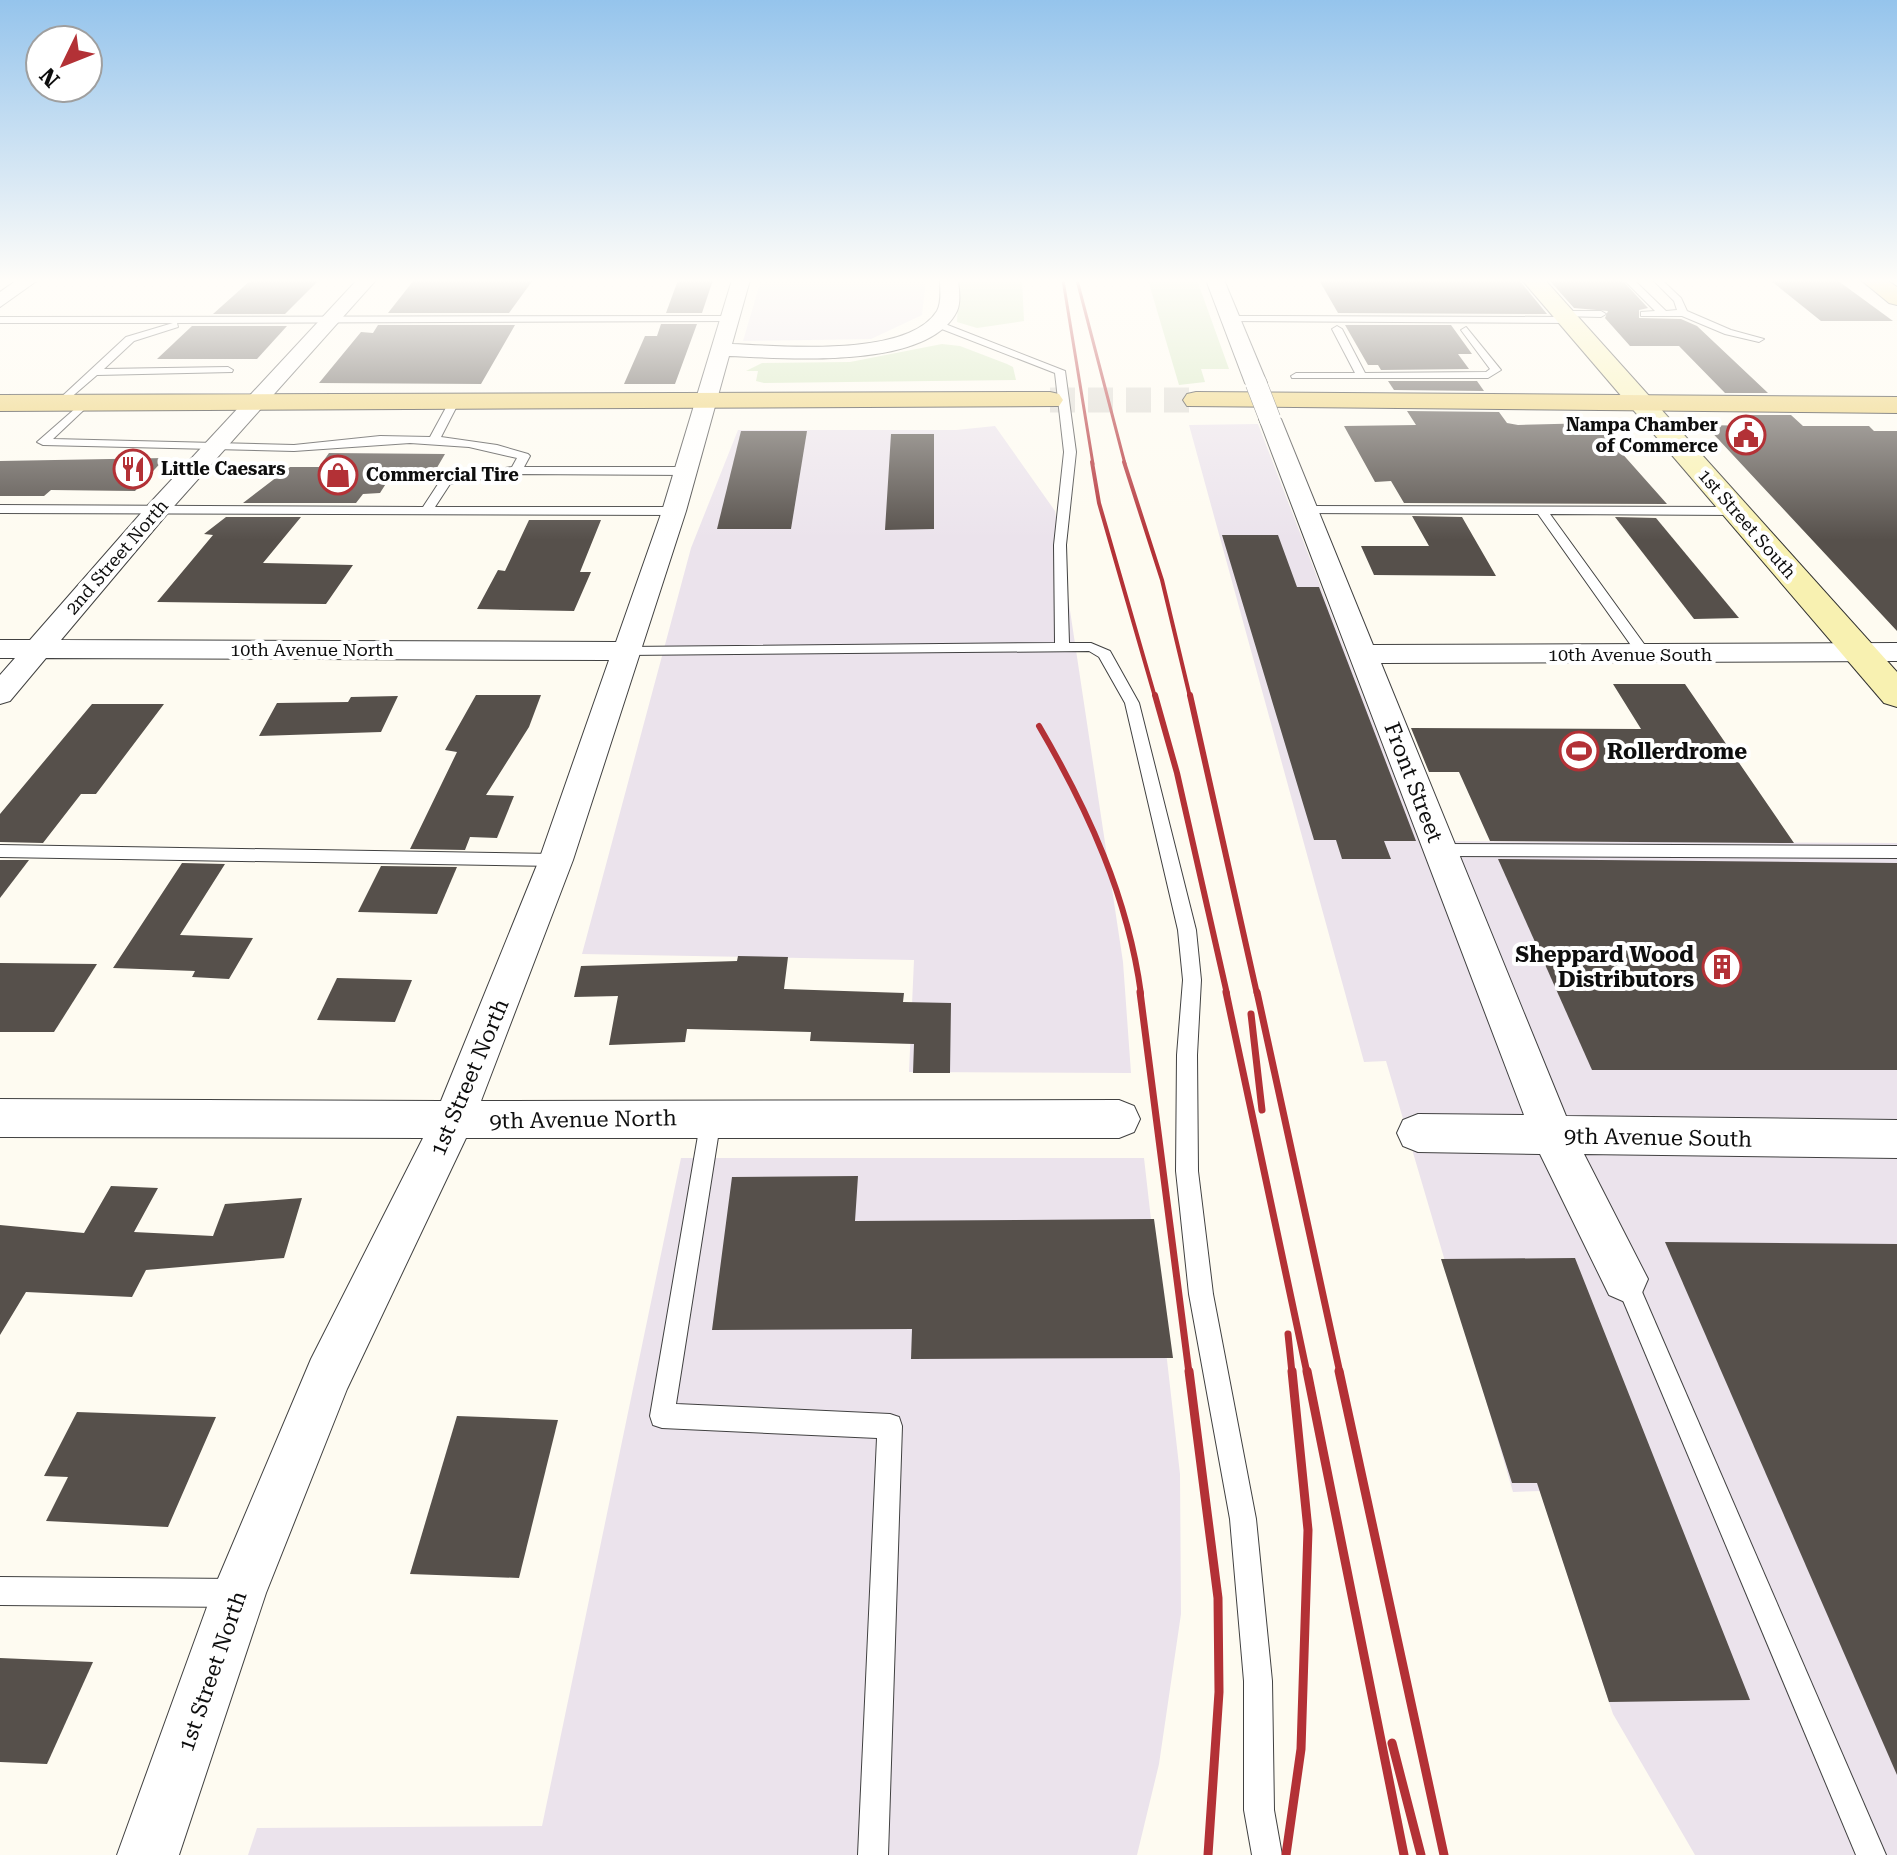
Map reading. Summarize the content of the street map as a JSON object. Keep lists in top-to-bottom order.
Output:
{
  "streets": {
    "street": [
      "1st Street South",
      "2nd Street North",
      "10th Avenue North",
      "10th Avenue South",
      "Front Street",
      "1st Street North",
      "9th Avenue North",
      "9th Avenue South"
    ]
  },
  "crossings": [
    ["1st Street South", "10th Avenue South"],
    ["2nd Street North", "10th Avenue North"],
    ["10th Avenue North", "1st Street North"],
    ["10th Avenue South", "Front Street"],
    ["Front Street", "9th Avenue South"],
    ["1st Street North", "9th Avenue North"]
  ],
  "places": {
    "public building": ["Nampa Chamber of Commerce"],
    "restaurant": ["Little Caesars"],
    "shop": ["Commercial Tire"],
    "sports": ["Rollerdrome"],
    "building": ["Sheppard Wood Distributors"]
  },
  "north": "bottom left"
}
